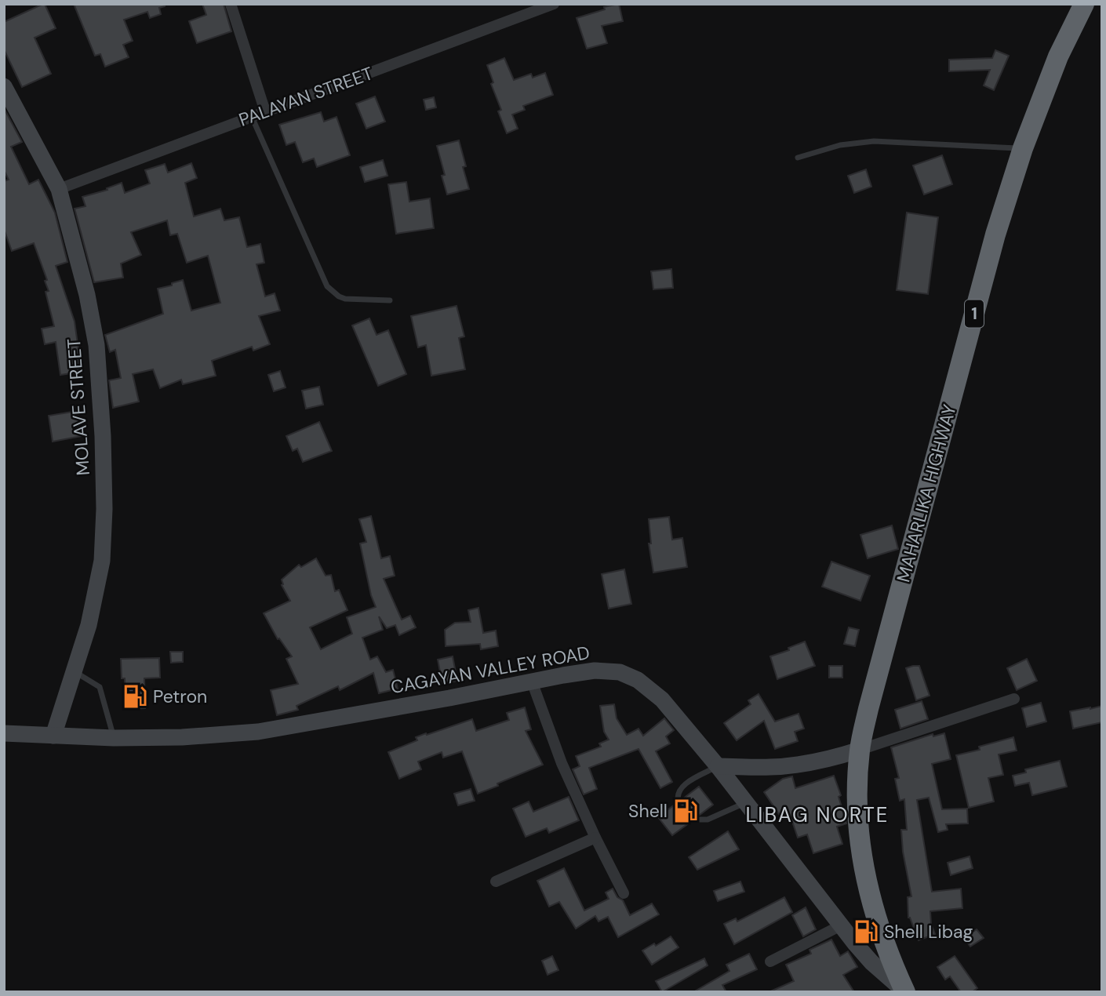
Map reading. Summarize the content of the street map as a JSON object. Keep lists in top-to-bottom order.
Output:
{
  "streets": {
    "highway": ["1", "MAHARLIKA HIGHWAY"],
    "main road": ["MOLAVE STREET", "CAGAYAN VALLEY ROAD"],
    "street": ["PALAYAN STREET"]
  },
  "crossings": [
    ["PALAYAN STREET", "MOLAVE STREET"],
    ["MOLAVE STREET", "CAGAYAN VALLEY ROAD"],
    ["MAHARLIKA HIGHWAY", "CAGAYAN VALLEY ROAD"]
  ],
  "districts": ["LIBAG NORTE"],
  "places": {
    "fuel station": ["Petron", "Shell", "Shell Libag"]
  }
}
